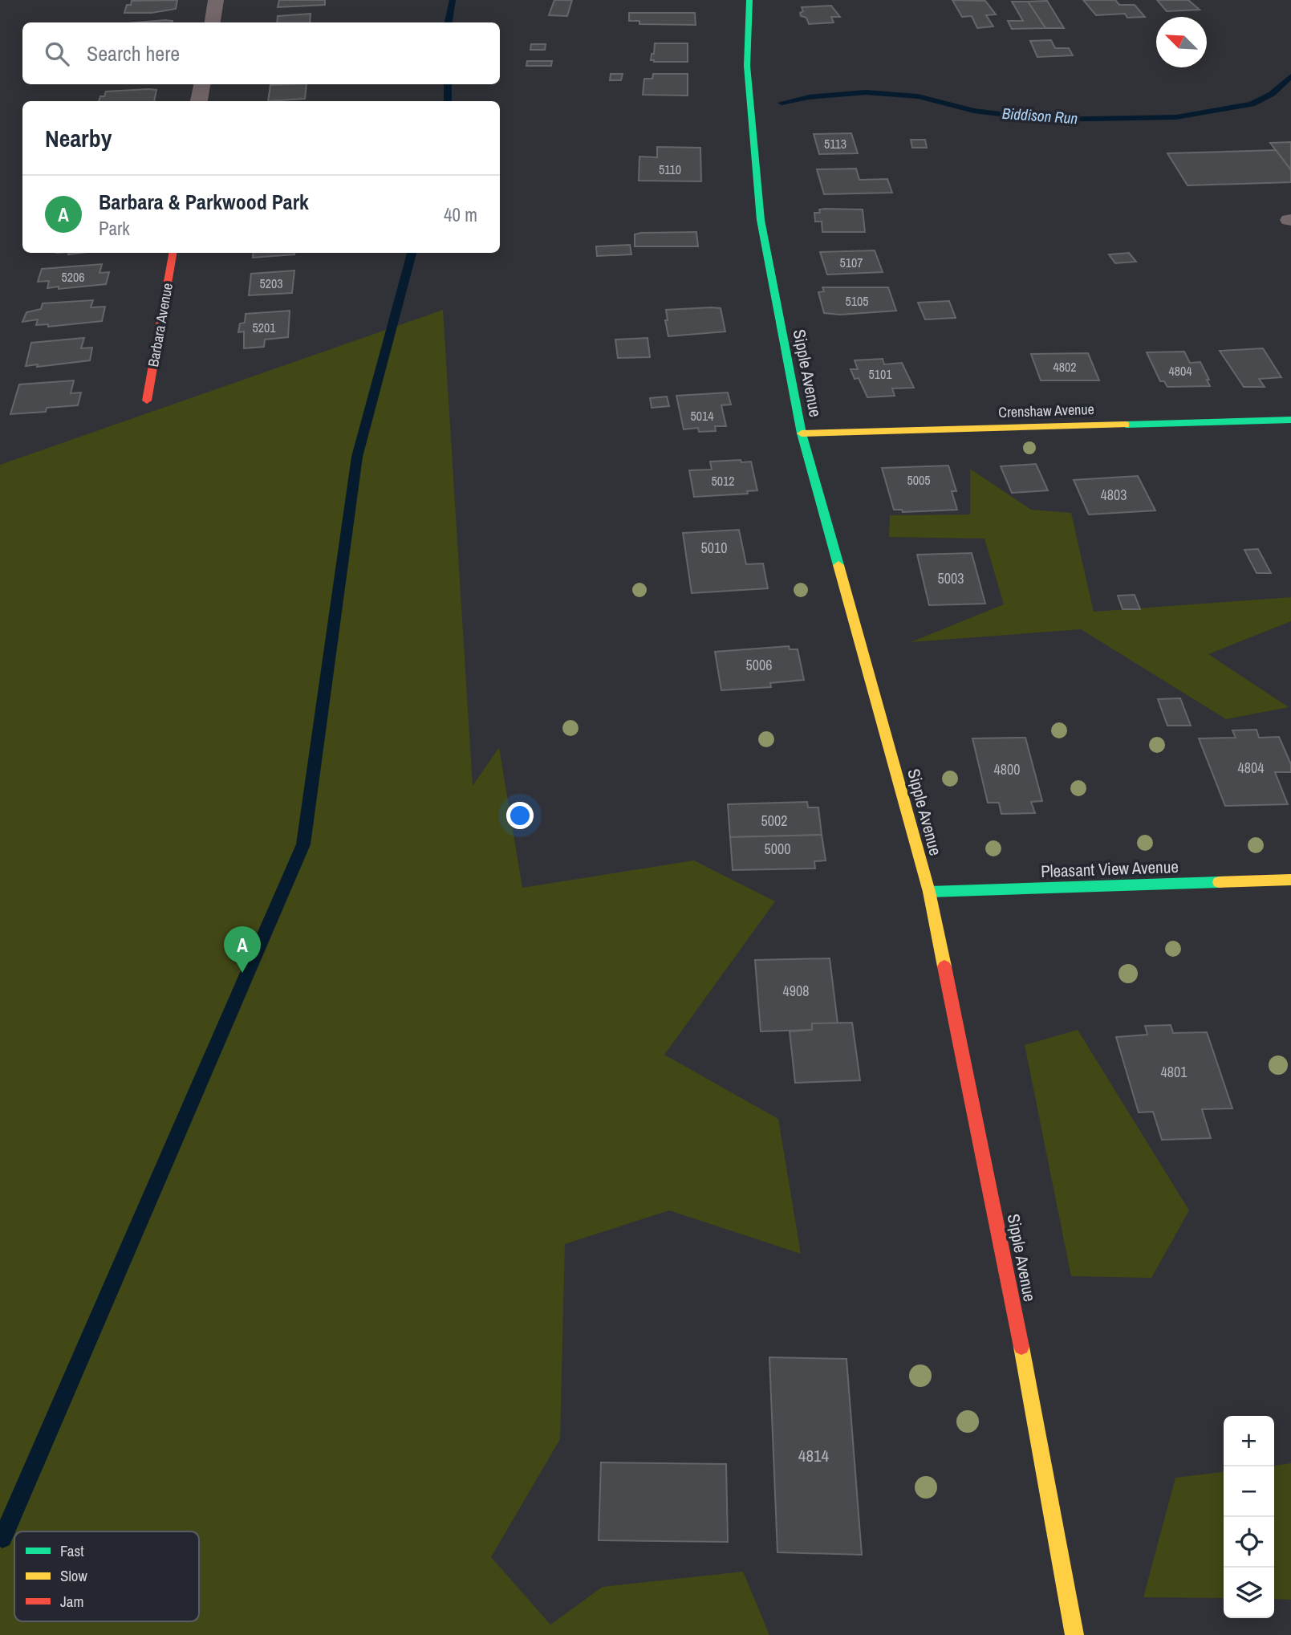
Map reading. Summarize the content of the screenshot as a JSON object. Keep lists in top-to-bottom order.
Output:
{
  "streets": {
    "street": [
      "Barbara Avenue",
      "Sipple Avenue",
      "Crenshaw Avenue",
      "Pleasant View Avenue"
    ]
  },
  "crossings": [
    ["Sipple Avenue", "Crenshaw Avenue"],
    ["Sipple Avenue", "Pleasant View Avenue"]
  ],
  "water": ["Biddison Run"],
  "house_numbers": [
    "5113",
    "5110",
    "5107",
    "5206",
    "5203",
    "5105",
    "5201",
    "4802",
    "4804",
    "5101",
    "5014",
    "5005",
    "5012",
    "4803",
    "5010",
    "5003",
    "5006",
    "4804",
    "4800",
    "5002",
    "5000",
    "4908",
    "4801",
    "4814"
  ],
  "legend": ["Fast", "Slow", "Jam"],
  "north": "top left",
  "page": {
    "search": "Search here",
    "heading": "Nearby",
    "list": [
      {
        "mark": "A",
        "name": "Barbara & Parkwood Park",
        "note": "Park",
        "value": "40 m"
      }
    ],
    "pins": "A",
    "map_buttons": ["+", "−"]
  }
}
